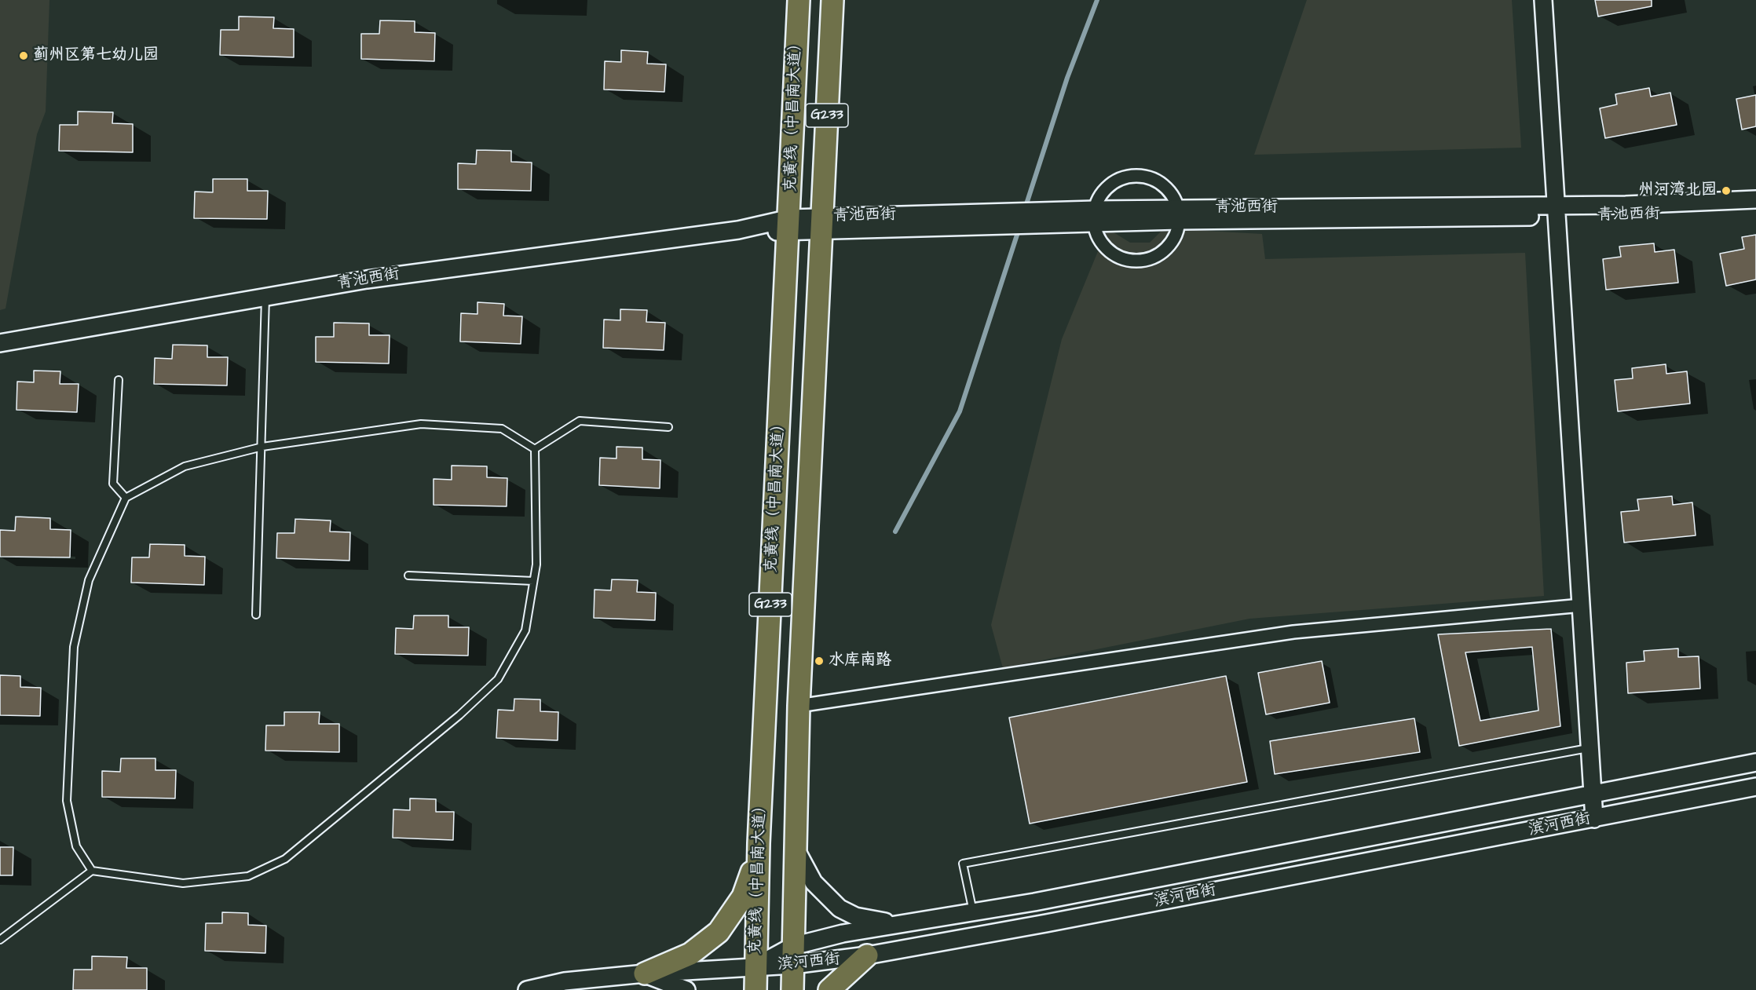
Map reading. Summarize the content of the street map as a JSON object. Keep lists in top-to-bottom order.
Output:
{
  "streets": {
    "highway": ["克黄线（中昌南大道）", "G233"],
    "street": ["青池西街", "滨河西街"]
  },
  "crossings": [
    ["克黄线（中昌南大道）", "青池西街"],
    ["克黄线（中昌南大道）", "滨河西街"]
  ],
  "places": ["蓟州区第七幼儿园", "州河湾北园", "水库南路"]
}
